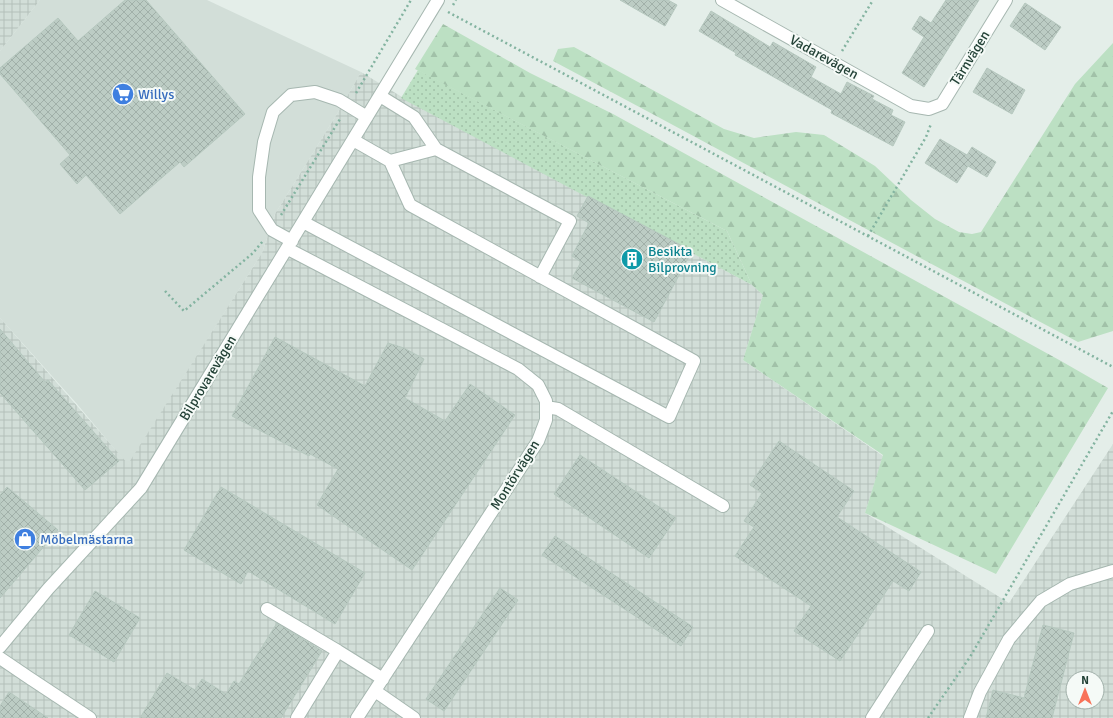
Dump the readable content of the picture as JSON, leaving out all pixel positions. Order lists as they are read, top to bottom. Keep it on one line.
{"streets":{"street":["Vadarevägen","Tärnvägen","Bilprovarevägen","Montörvägen"]},"crossings":[["Vadarevägen","Tärnvägen"],["Bilprovarevägen","Montörvägen"]],"places":{"supermarket":["Willys"],"building":["Besikta Bilprovning"],"shop":["Möbelmästarna"]},"north":"top"}
